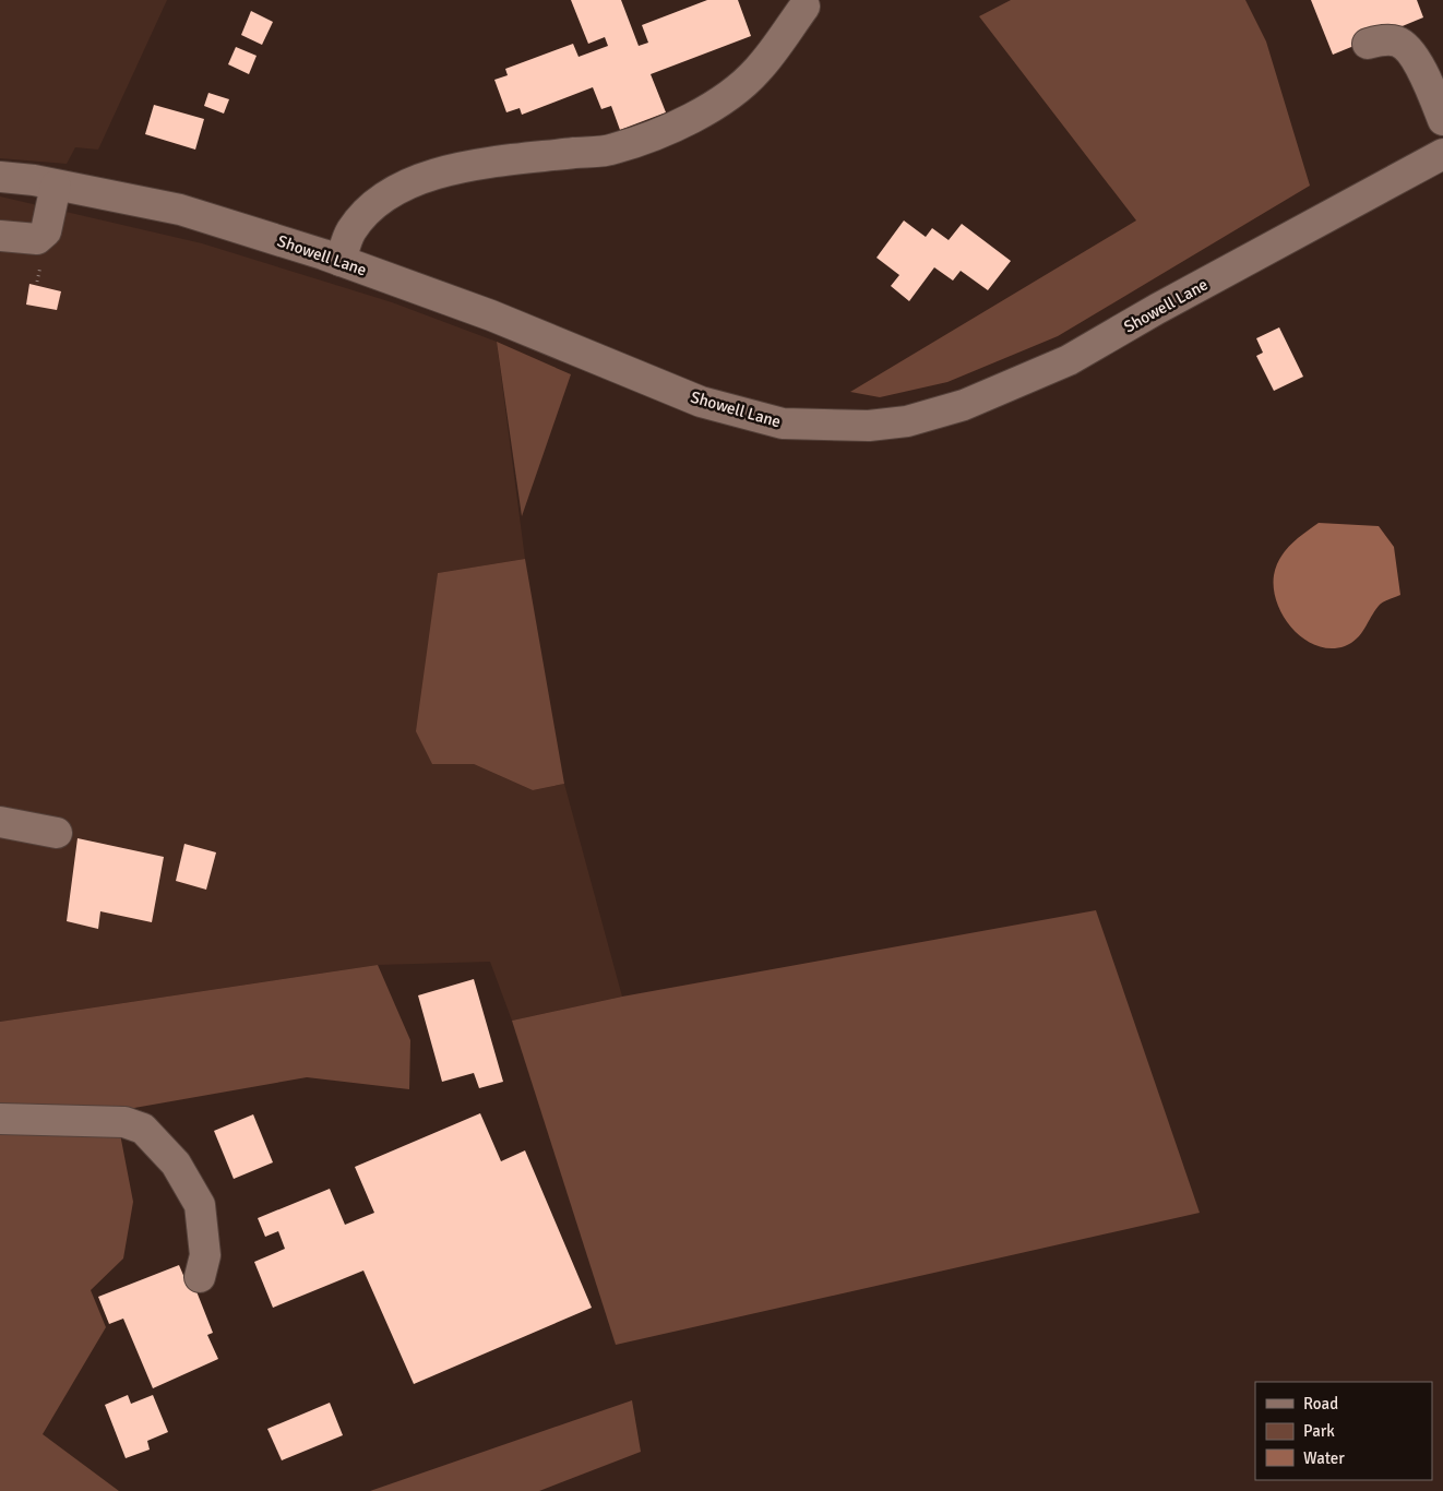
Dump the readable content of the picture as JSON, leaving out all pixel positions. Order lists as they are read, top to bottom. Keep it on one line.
{"streets":{"street":["Showell Lane"]},"legend":["Road","Park","Water"]}
